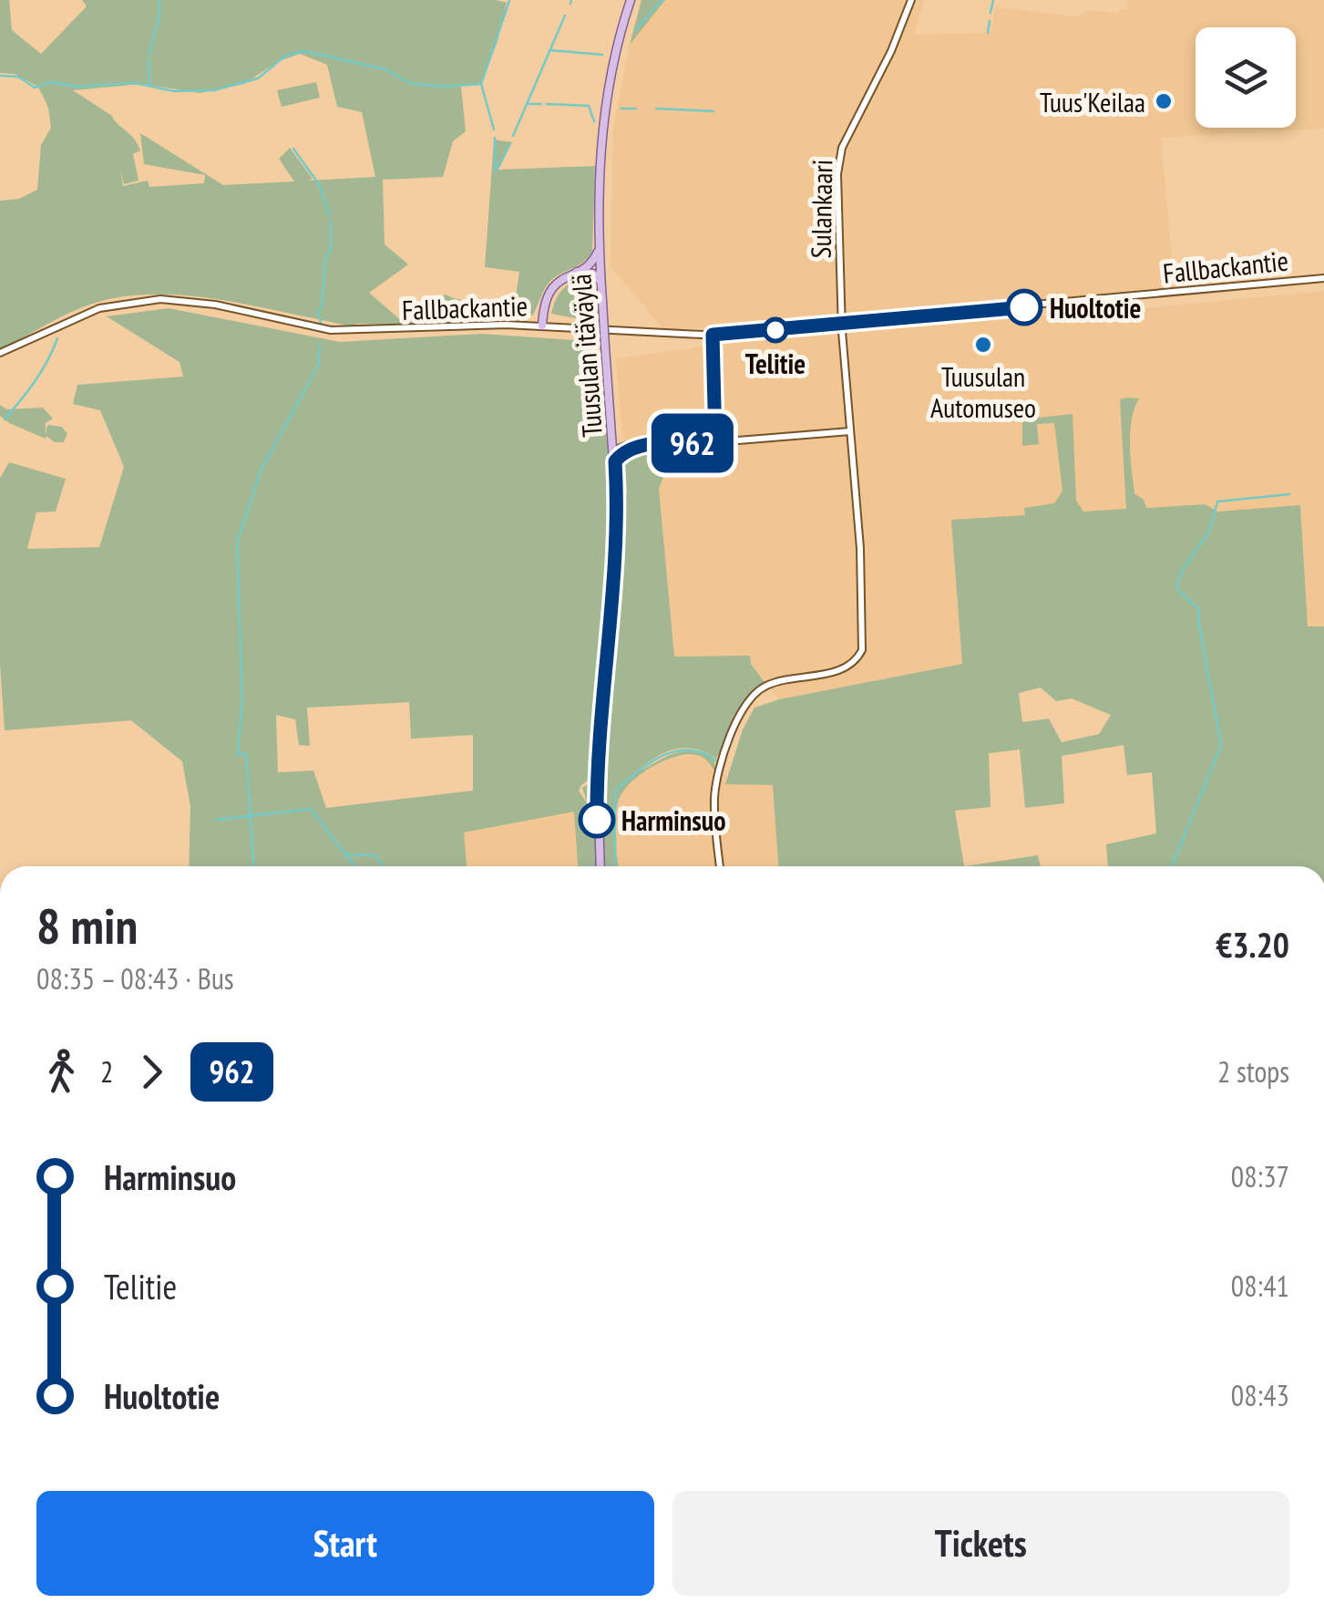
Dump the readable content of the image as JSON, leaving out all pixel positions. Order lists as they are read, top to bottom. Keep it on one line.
{"streets":{"main road":["Tuusulan itäväylä"],"street":["Sulankaari","Fallbackantie"]},"crossings":[["Sulankaari","Fallbackantie"]],"places":["Tuus'Keilaa","Huoltotie","Telitie","Tuusulan Automuseo","Harminsuo"],"lines":["bus line 962"],"page":{"on_map":"962","heading":["8 min","08:35 – 08:43 · Bus","€3.20"],"legs":["2","962","2 stops"],"list":[{"name":"Harminsuo","value":"08:37"},{"name":"Telitie","value":"08:41"},{"name":"Huoltotie","value":"08:43"}],"buttons":["Start","Tickets"]}}
